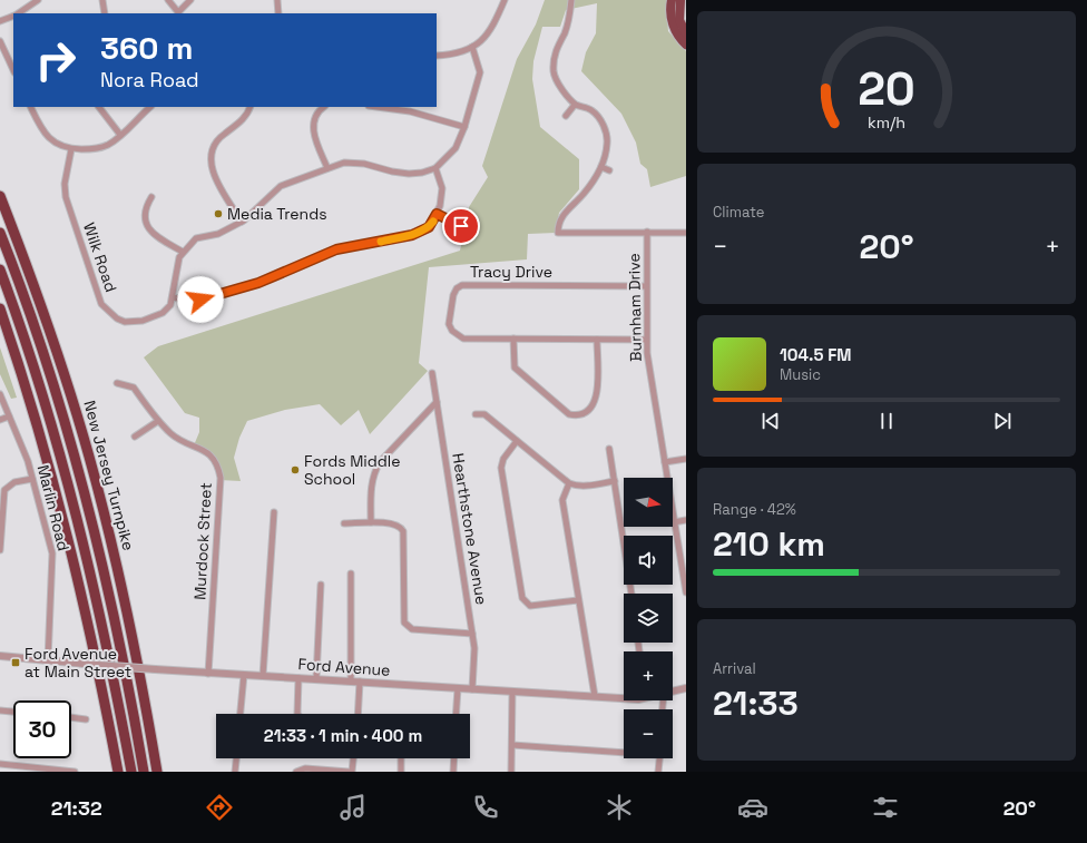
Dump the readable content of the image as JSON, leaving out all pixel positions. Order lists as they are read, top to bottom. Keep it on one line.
{"streets":{"highway":["New Jersey Turnpike"],"street":["Wilk Road","Tracy Drive","Burnham Drive","Marlin Road","Hearthstone Avenue","Murdock Street","Ford Avenue"]},"crossings":[["Tracy Drive","Burnham Drive"],["Marlin Road","Ford Avenue"],["Hearthstone Avenue","Ford Avenue"],["Murdock Street","Ford Avenue"]],"places":{"other":["Media Trends","Fords Middle School"],"transit":["Ford Avenue at Main Street"]},"north":"right","page":{"turn":["360 m","Nora Road"],"tile":["Climate",["Range · 42%","210 km"],["Arrival","21:33"]],"heat":["−","20°","+"],"song":["104.5 FM","Music"],"map_buttons":["+","−"],"limit":"30","trip":"21:33 · 1 min · 400 m","tabs":["21:32","20°"],"gauge":["20","km/h"]}}
